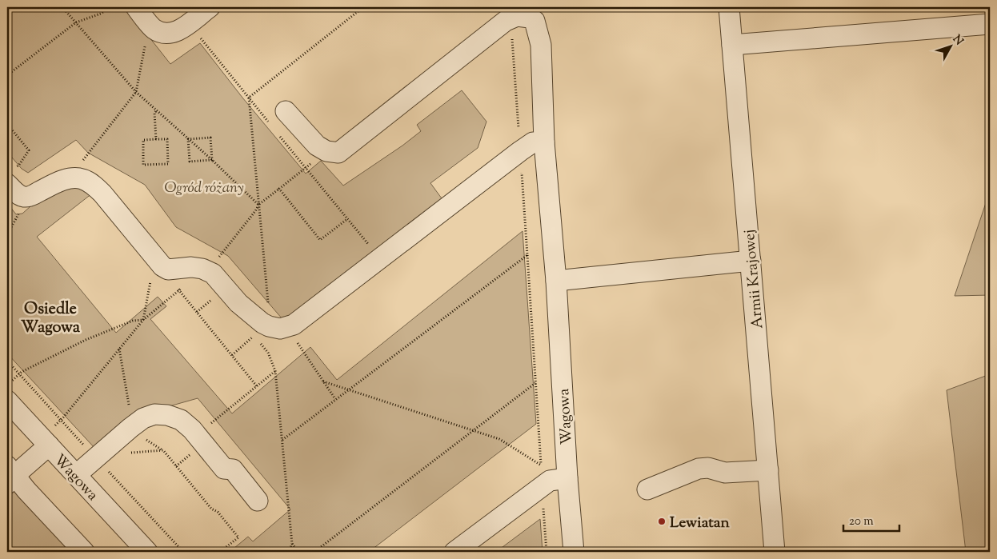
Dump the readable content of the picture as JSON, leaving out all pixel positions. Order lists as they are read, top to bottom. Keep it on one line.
{"streets":{"street":["Armii Krajowej","Wagowa"]},"districts":["Osiedle Wagowa"],"parks":["Ogród różany"],"places":["Lewiatan"],"scale_bar":"20 m","north":"top right"}
